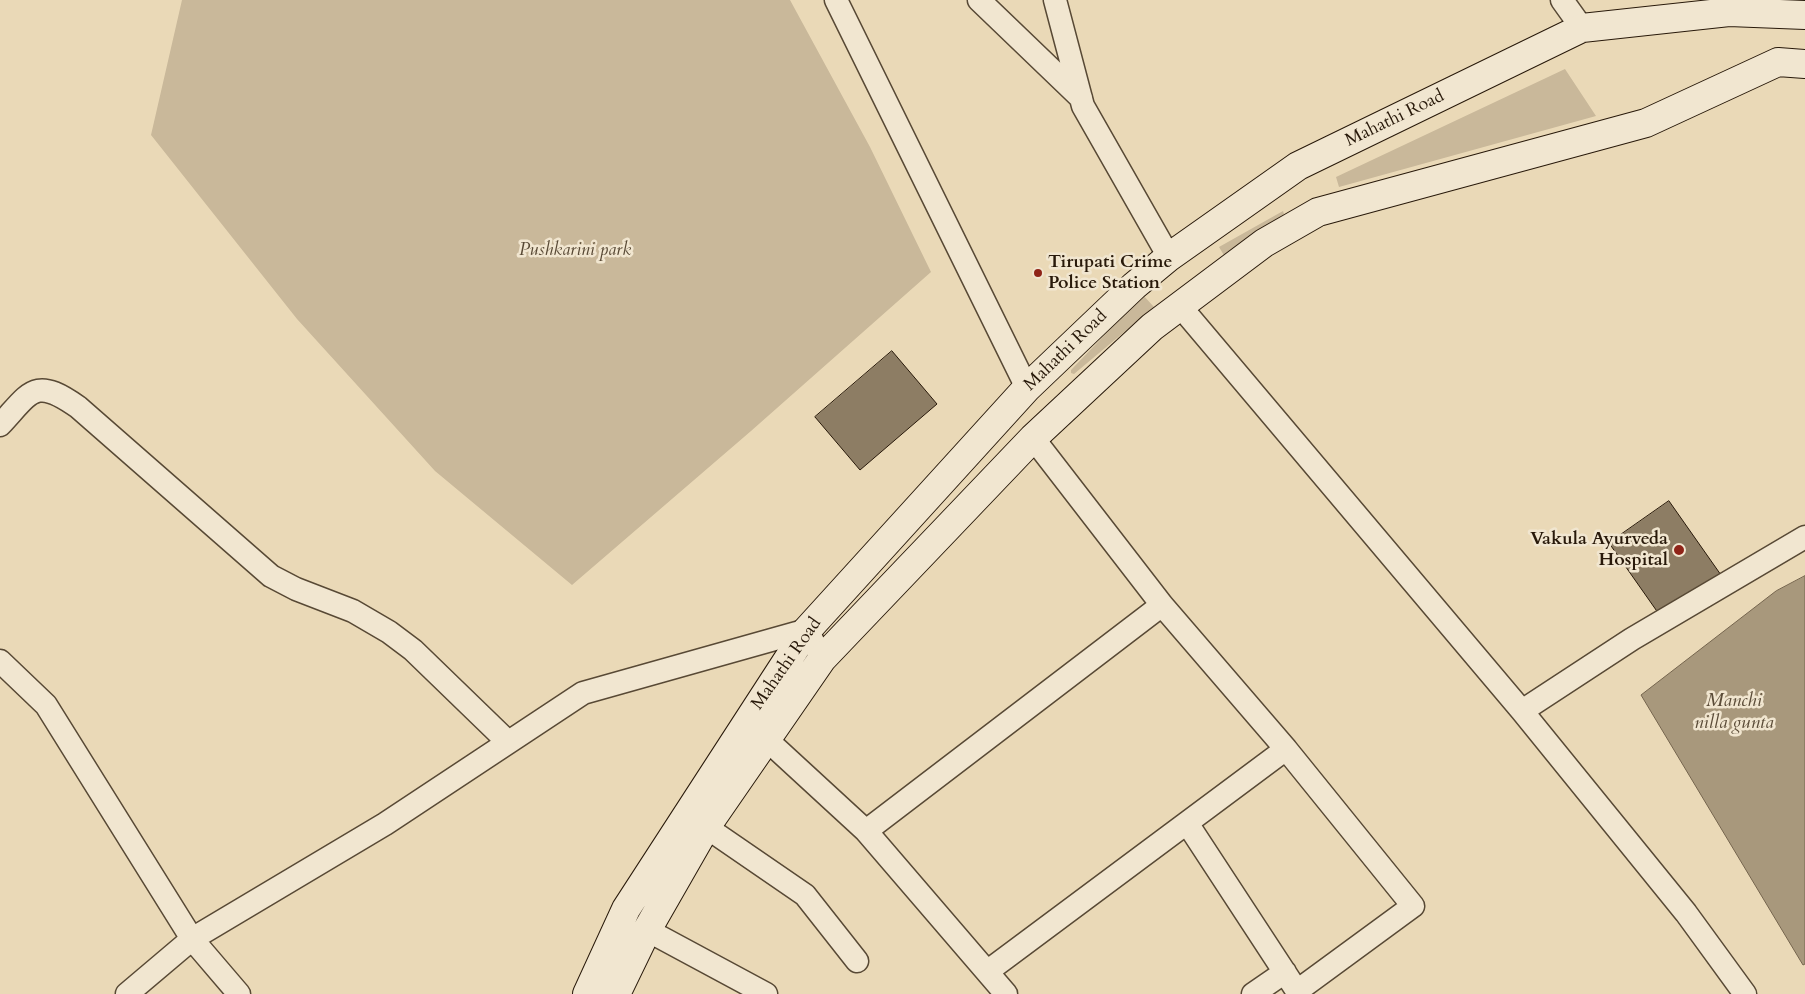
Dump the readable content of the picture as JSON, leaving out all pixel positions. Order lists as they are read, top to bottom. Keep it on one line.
{"streets":{"street":["Mahathi Road"]},"water":["Manchi nilla gunta"],"parks":["Pushkarini park"],"places":["Tirupati Crime Police Station","Vakula Ayurveda Hospital"]}
